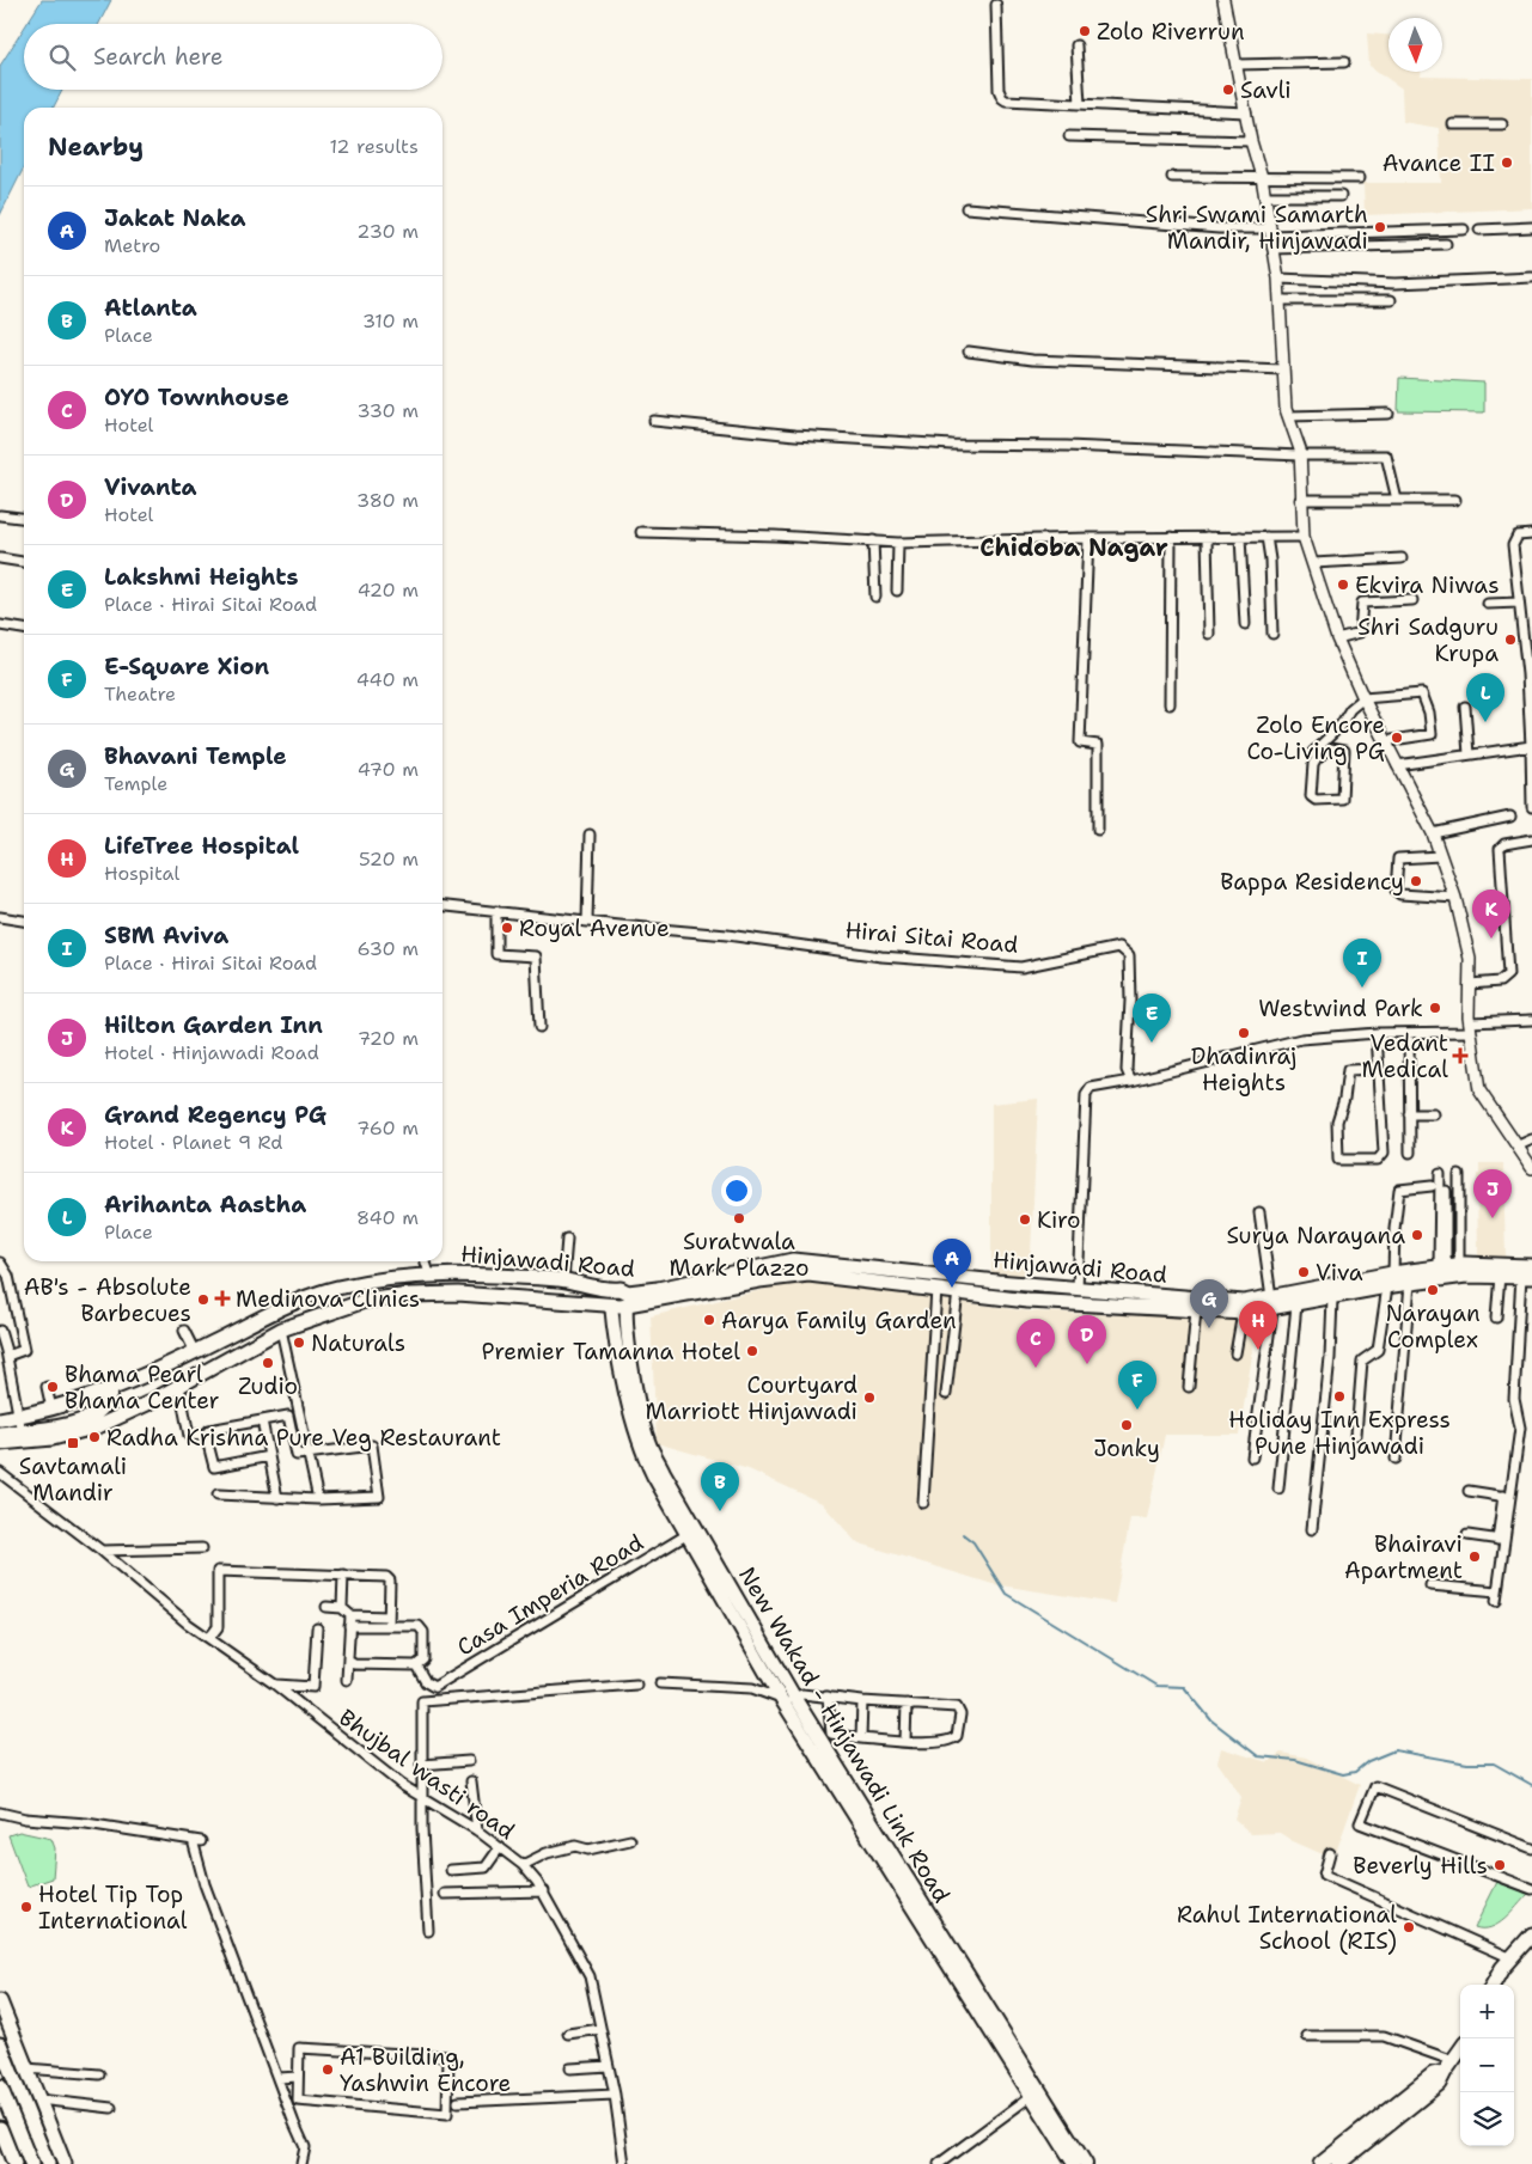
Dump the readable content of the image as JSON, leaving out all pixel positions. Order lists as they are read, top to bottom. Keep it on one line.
{"streets":{"main road":["Hinjawadi Road","New Wakad - Hinjawadi Link Road"],"street":["Hirai Sitai Road","Casa Imperia Road","Bhujbal wasti road"]},"crossings":[["Hinjawadi Road","New Wakad - Hinjawadi Link Road"],["Casa Imperia Road","New Wakad - Hinjawadi Link Road"]],"districts":["Chidoba Nagar"],"places":{"other":["Zolo Riverrun","Savli","Avance II","Shri Swami Samarth Mandir, Hinjawadi","Ekvira Niwas","Shri Sadguru Krupa","Zolo Encore Co-Living PG","Bappa Residency","Royal Avenue","Westwind Park","Dhadinraj Heights","Suratwala Mark Plazzo","Kiro","Surya Narayana","Viva","Narayan Complex","AB's - Absolute Barbecues","Aarya Family Garden","Naturals","Premier Tamanna Hotel","Zudio","Bhama Pearl Bhama Center","Holiday Inn Express Pune Hinjawadi","Courtyard Marriott Hinjawadi","Jonky","Radha Krishna Pure Veg Restaurant","Bhairavi Apartment","Beverly Hills","Hotel Tip Top International","Rahul International School (RIS)","A1 Building, Yashwin Encore"],"health":["Vedant Medical","Medinova Clinics"],"transit":["Savtamali Mandir"]},"north":"bottom","page":{"search":"Search here","heading":["Nearby","12 results"],"list":[{"mark":"A","name":"Jakat Naka","note":"Metro","value":"230 m"},{"mark":"B","name":"Atlanta","note":"Place","value":"310 m"},{"mark":"C","name":"OYO Townhouse","note":"Hotel","value":"330 m"},{"mark":"D","name":"Vivanta","note":"Hotel","value":"380 m"},{"mark":"E","name":"Lakshmi Heights","note":"Place · Hirai Sitai Road","value":"420 m"},{"mark":"F","name":"E-Square Xion","note":"Theatre","value":"440 m"},{"mark":"G","name":"Bhavani Temple","note":"Temple","value":"470 m"},{"mark":"H","name":"LifeTree Hospital","note":"Hospital","value":"520 m"},{"mark":"I","name":"SBM Aviva","note":"Place · Hirai Sitai Road","value":"630 m"},{"mark":"J","name":"Hilton Garden Inn","note":"Hotel · Hinjawadi Road","value":"720 m"},{"mark":"K","name":"Grand Regency PG","note":"Hotel · Planet 9 Rd","value":"760 m"},{"mark":"L","name":"Arihanta Aastha","note":"Place","value":"840 m"}],"pins":["L","K","I","E","J","A","G","H","D","C","F","B"],"map_buttons":["+","−"]}}
